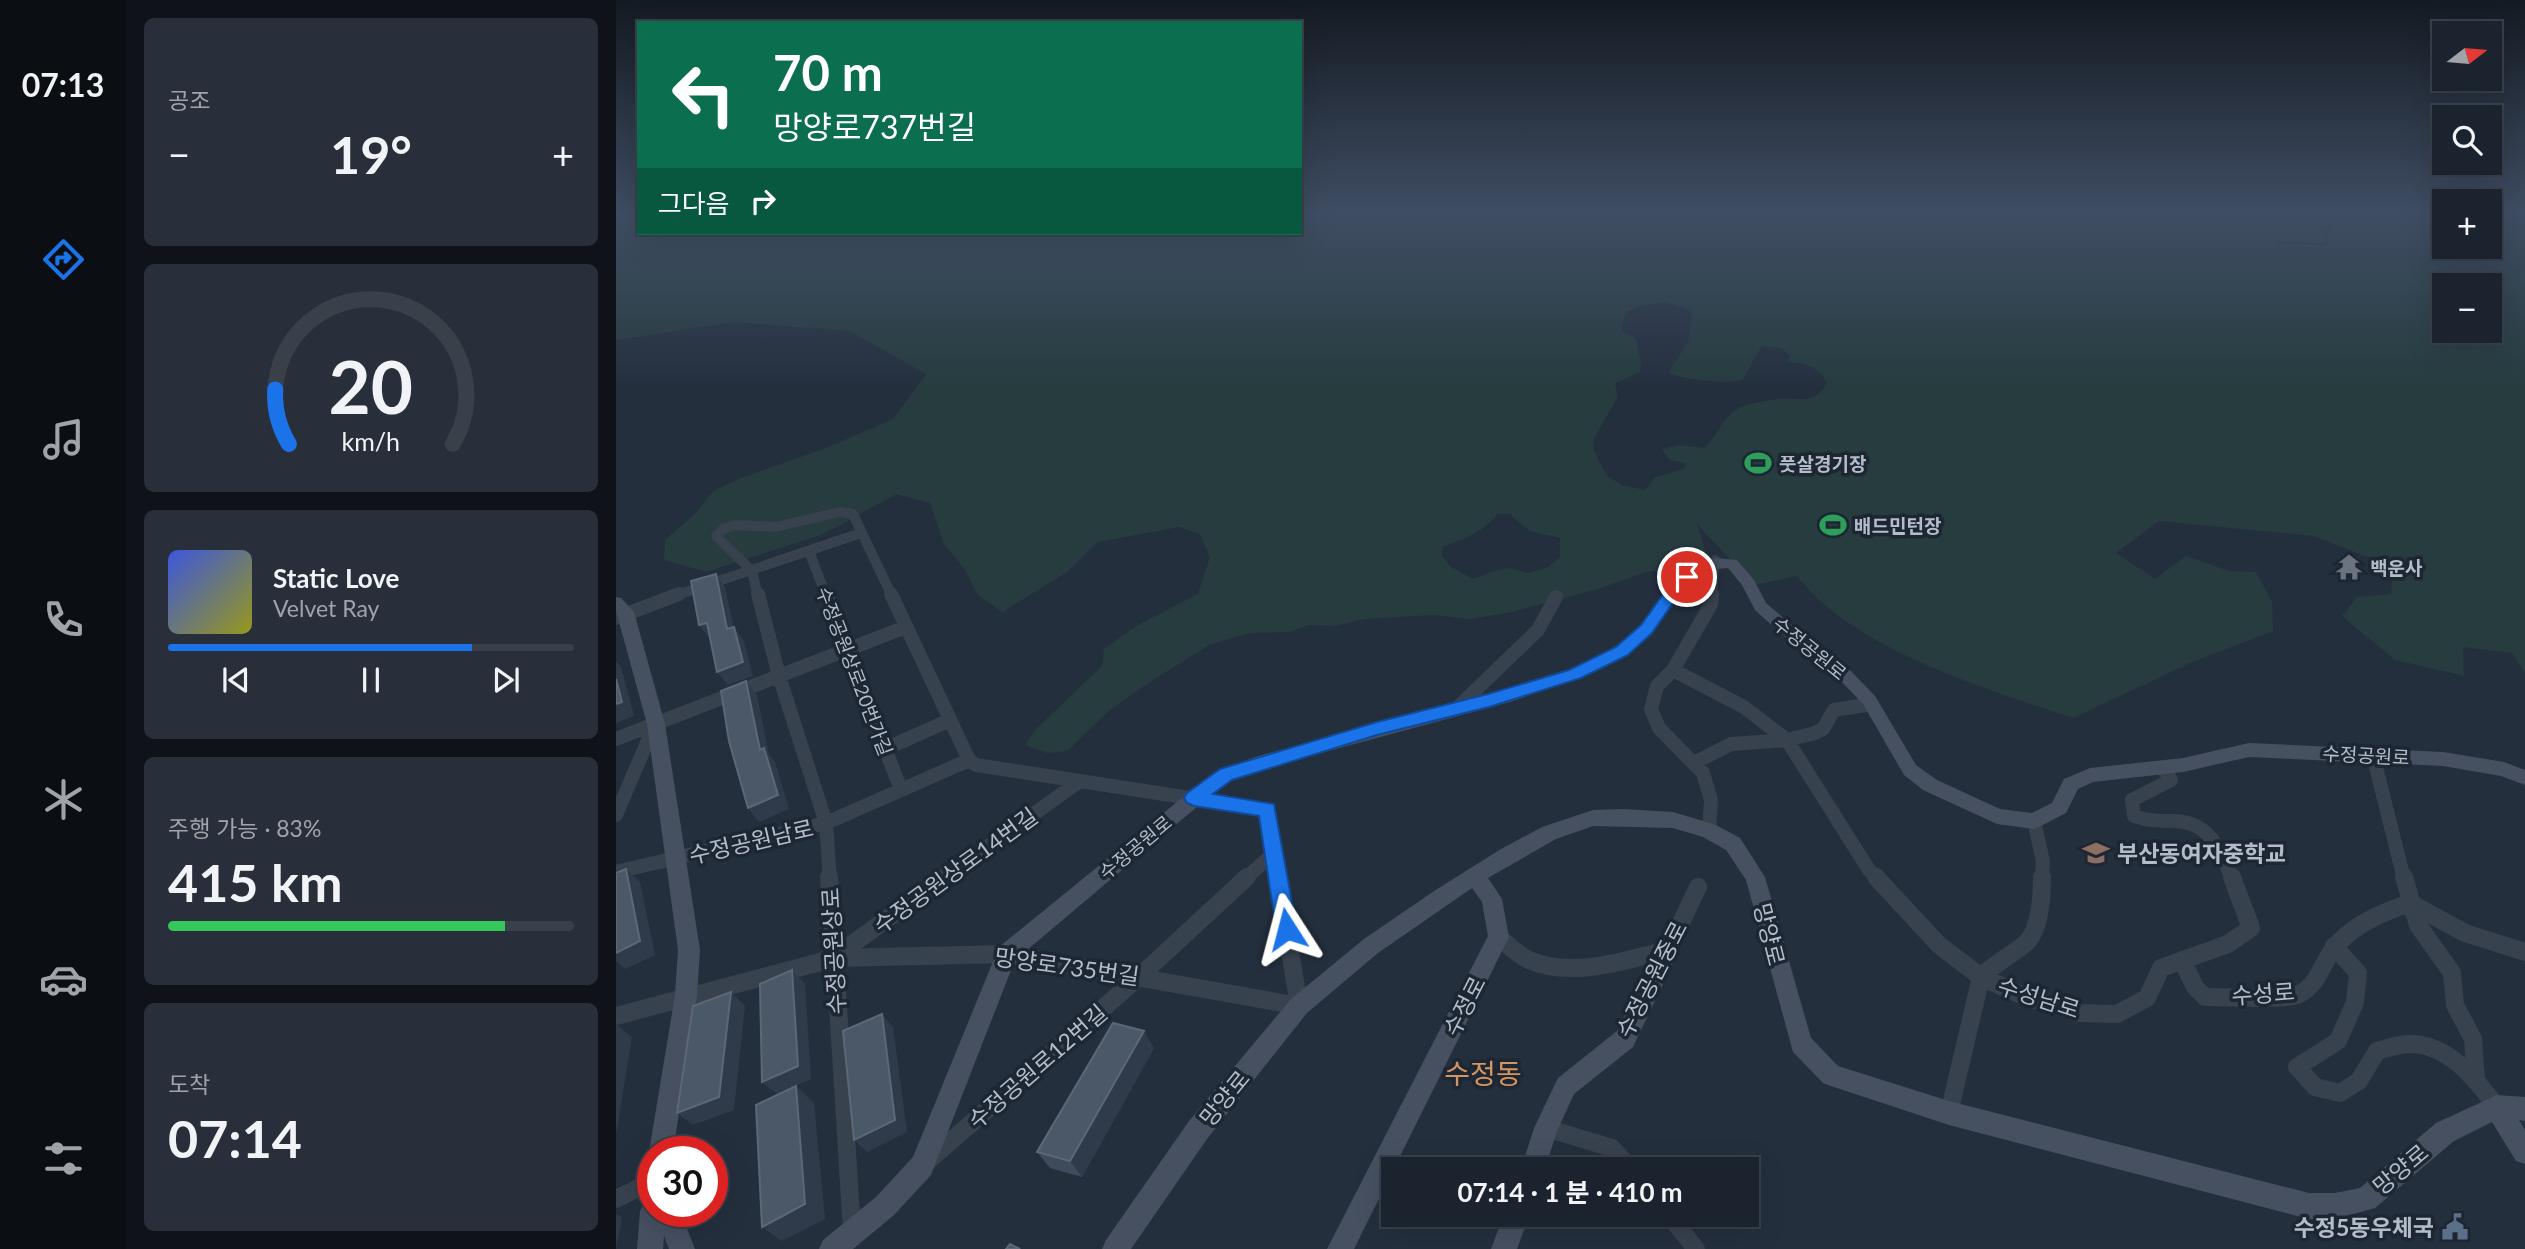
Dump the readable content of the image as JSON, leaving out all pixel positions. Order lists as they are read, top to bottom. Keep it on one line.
{"streets":{"street":["수정공원로","수정공원상로20번가길","수정공원남로","수정공원상로14번길","망양로","수정공원상로","망양로735번길","수정공원중로","수성로","수성남로","수정로","수정공원로12번길"]},"crossings":[["수정공원로","수정공원상로"],["수정공원로","망양로735번길"],["수정공원로","수성남로"],["수정공원로","수정공원로12번길"],["수정공원상로20번가길","수정공원남로"],["수정공원남로","수정공원상로"],["수정공원상로14번길","수정공원상로"],["수정공원상로14번길","망양로735번길"],["망양로","망양로735번길"],["수정공원상로","망양로735번길"],["망양로735번길","수정공원로12번길"],["수성로","수성남로"]],"districts":["수정동"],"places":{"sports":["풋살경기장","배드민턴장"],"temple":["백운사"],"school or university":["부산동여자중학교"],"public building":["수정5동우체국"]},"north":"right","page":{"tabs":"07:13","tile":["공조",["주행 가능 · 83%","415 km"],["도착","07:14"]],"map_buttons":["+","−"],"turn":["70 m","망양로737번길"],"heat":["−","19°","+"],"then":"그다음","song":["Static Love","Velvet Ray"],"limit":"30","trip":"07:14 · 1 분 · 410 m","gauge":["20","km/h"]}}
